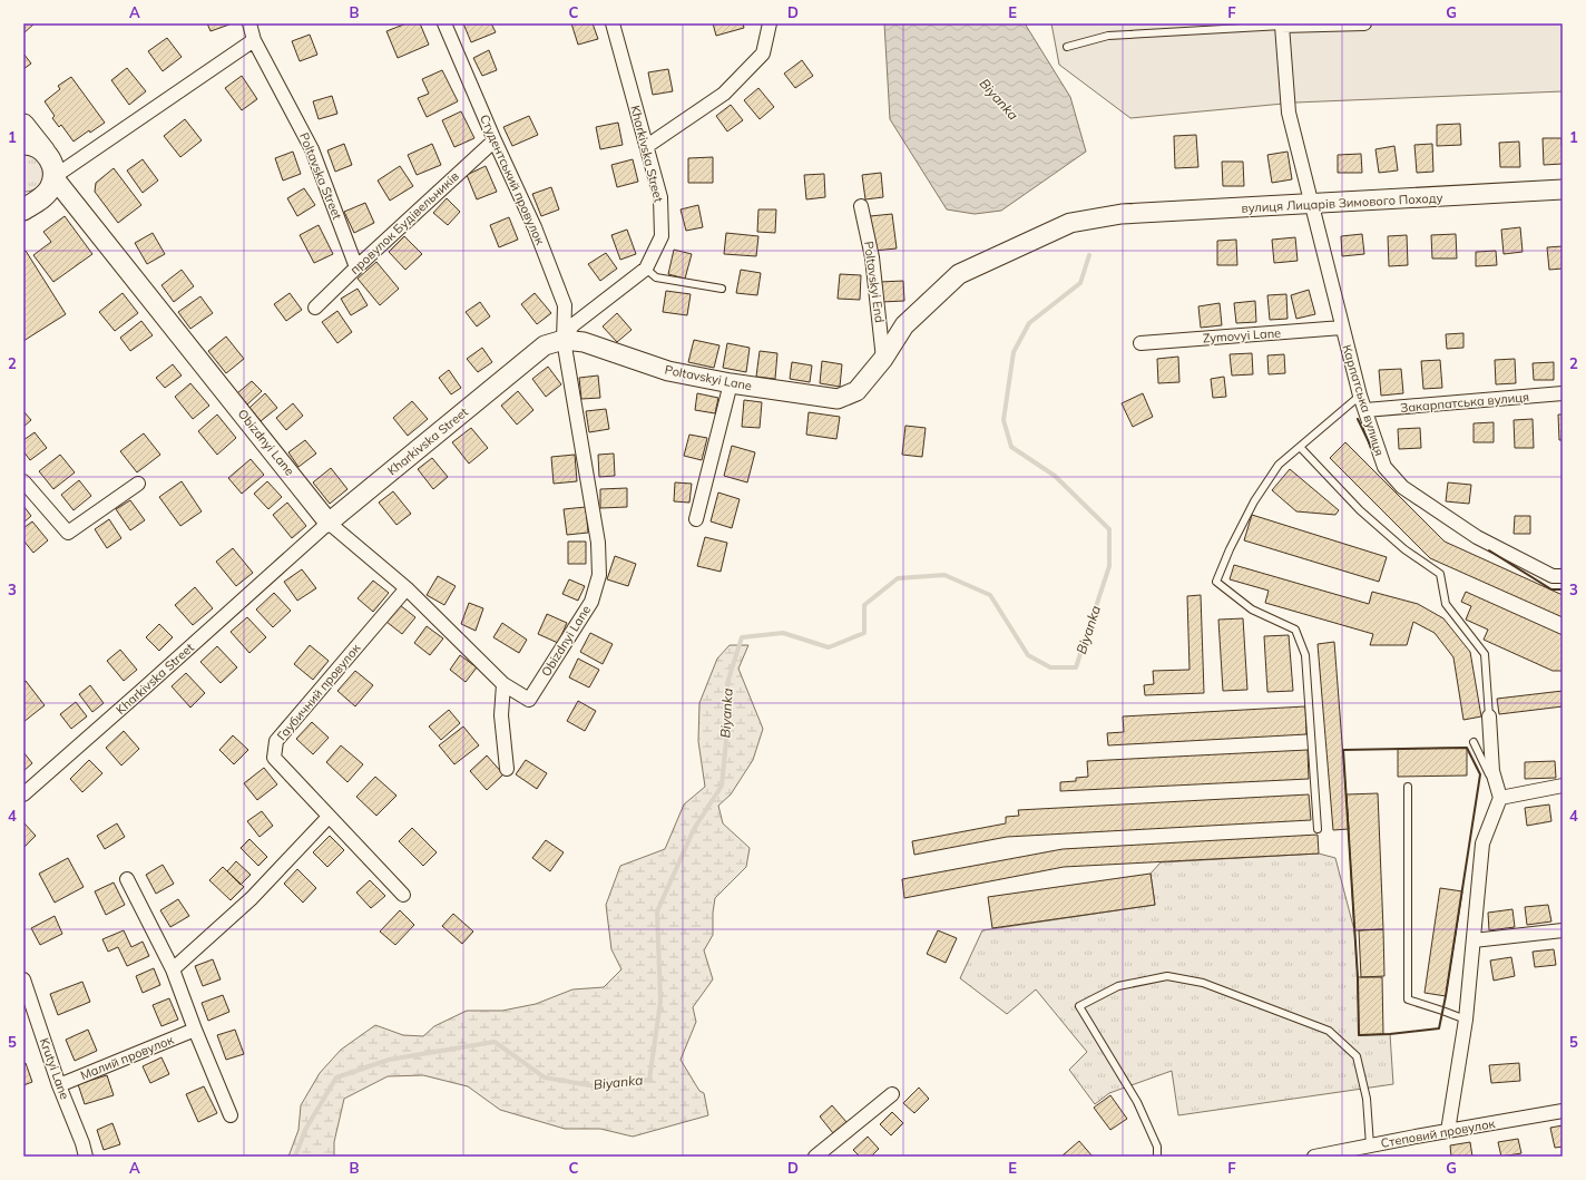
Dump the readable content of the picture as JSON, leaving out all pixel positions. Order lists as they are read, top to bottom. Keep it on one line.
{"streets":{"street":["Kharkivska Street","Poltavska Street","Студентський провулок","вулиця Лицарів Зимового Походу","провулок Будівельників","Poltavskyi End","Zymovyi Lane","Poltavskyi Lane","Карпатська вулиця","Закарпатська вулиця","Obizdnyi Lane","Гаубичний провулок","Малий провулок","Krutyi Lane","Степовий провулок"]},"crossings":[["Kharkivska Street","Студентський провулок"],["Kharkivska Street","Poltavskyi Lane"],["Kharkivska Street","Obizdnyi Lane"],["Poltavska Street","провулок Будівельників"],["Студентський провулок","провулок Будівельників"],["Студентський провулок","Poltavskyi Lane"],["Студентський провулок","Obizdnyi Lane"],["вулиця Лицарів Зимового Походу","Poltavskyi End"],["вулиця Лицарів Зимового Походу","Poltavskyi Lane"],["вулиця Лицарів Зимового Походу","Карпатська вулиця"],["Zymovyi Lane","Карпатська вулиця"],["Poltavskyi Lane","Obizdnyi Lane"],["Карпатська вулиця","Закарпатська вулиця"],["Obizdnyi Lane","Гаубичний провулок"],["Малий провулок","Krutyi Lane"]],"water":["Biyanka"],"grid":{"columns":["A","B","C","D","E","F","G"],"rows":["1","2","3","4","5"]}}
